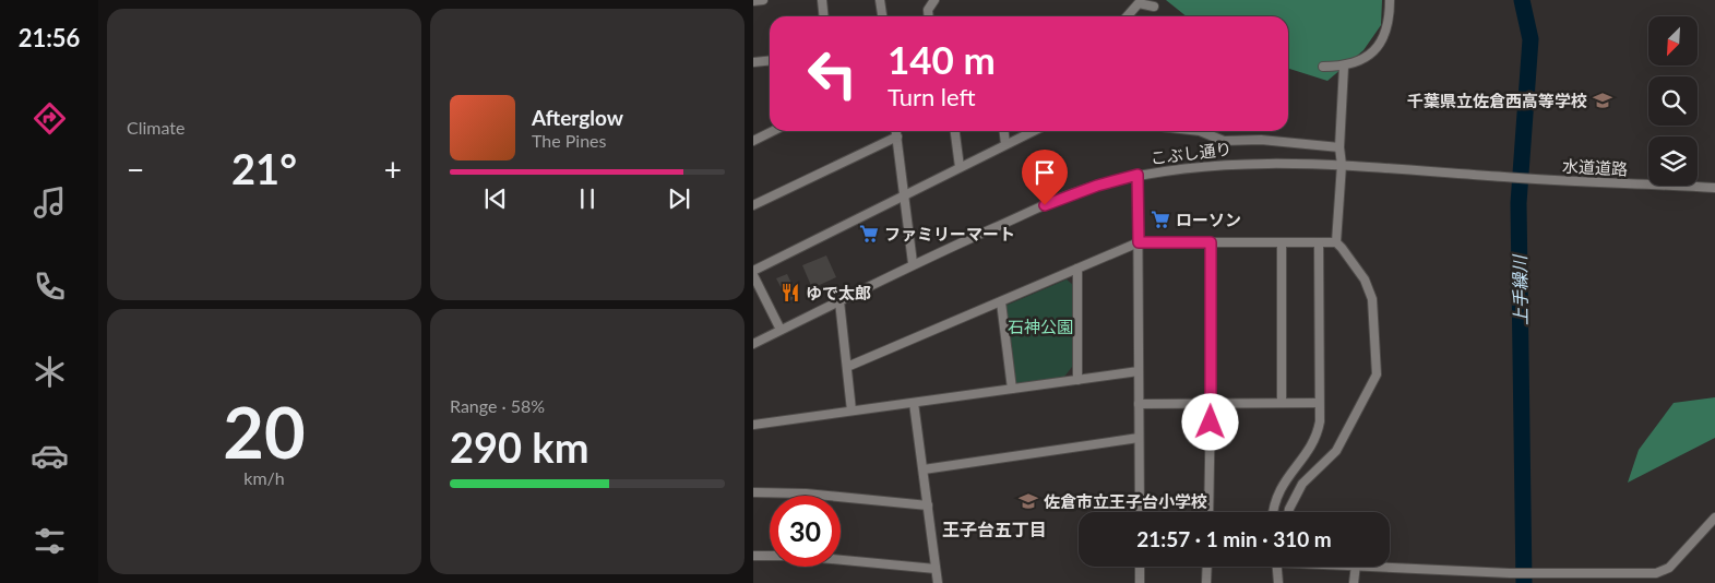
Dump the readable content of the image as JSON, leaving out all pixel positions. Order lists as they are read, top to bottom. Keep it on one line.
{"streets":{"street":["こぶし通り","水道道路"]},"crossings":[["こぶし通り","水道道路"]],"districts":["王子台五丁目"],"water":["上手繰川"],"parks":["石神公園"],"places":{"school or university":["千葉県立佐倉西高等学校","佐倉市立王子台小学校"],"supermarket":["ローソン","ファミリーマート"],"restaurant":["ゆで太郎"]},"north":"bottom left","page":{"tabs":"21:56","tile":["Climate",["20","km/h"],["Range · 58%","290 km"]],"turn":["140 m","Turn left"],"song":["Afterglow","The Pines"],"heat":["−","21°","+"],"limit":"30","trip":"21:57 · 1 min · 310 m"}}
